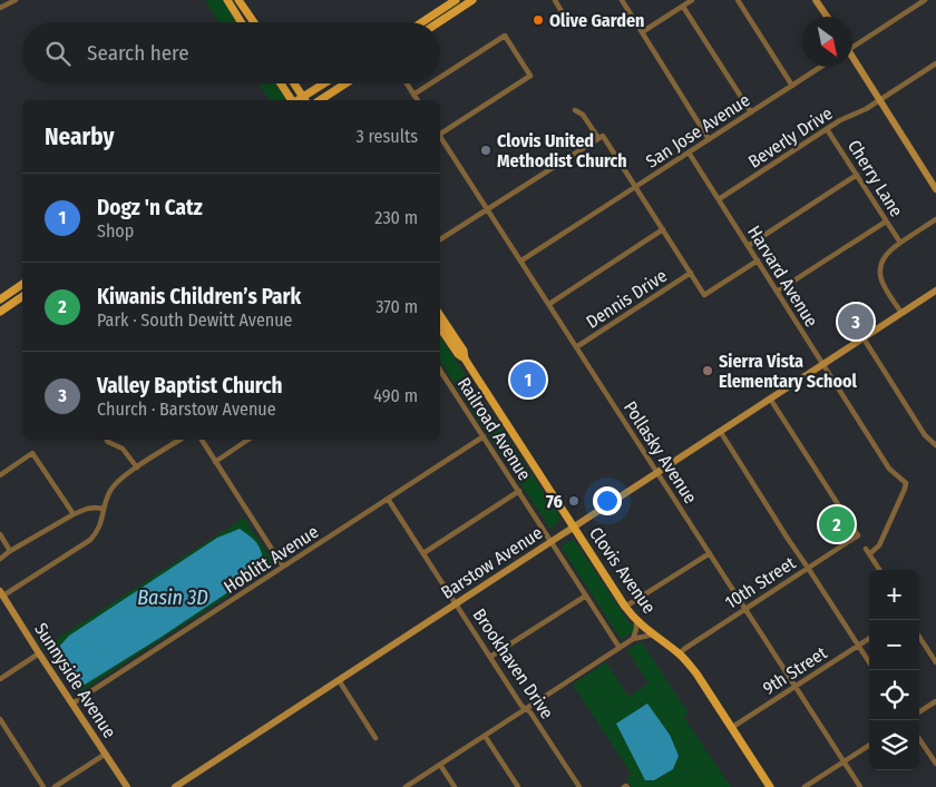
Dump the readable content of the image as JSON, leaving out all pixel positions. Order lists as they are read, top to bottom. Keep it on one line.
{"streets":{"main road":["Barstow Avenue","Clovis Avenue","Sunnyside Avenue"],"street":["San Jose Avenue","Beverly Drive","Cherry Lane","Harvard Avenue","Dennis Drive","Railroad Avenue","Pollasky Avenue","Hoblitt Avenue","10th Street","Brookhaven Drive","9th Street"]},"crossings":[["San Jose Avenue","Harvard Avenue"],["San Jose Avenue","Pollasky Avenue"],["Beverly Drive","Cherry Lane"],["Beverly Drive","Harvard Avenue"],["Harvard Avenue","Barstow Avenue"],["Dennis Drive","Pollasky Avenue"],["Railroad Avenue","Hoblitt Avenue"],["Railroad Avenue","Barstow Avenue"],["Pollasky Avenue","Barstow Avenue"],["Pollasky Avenue","10th Street"],["Pollasky Avenue","9th Street"],["Hoblitt Avenue","Brookhaven Drive"],["Hoblitt Avenue","Sunnyside Avenue"],["Barstow Avenue","Clovis Avenue"],["Barstow Avenue","10th Street"],["Barstow Avenue","Brookhaven Drive"],["Clovis Avenue","10th Street"],["Clovis Avenue","9th Street"]],"water":["Basin 3D"],"places":["Olive Garden","Clovis United Methodist Church","Sierra Vista Elementary School","76"],"north":"bottom right","page":{"search":"Search here","heading":["Nearby","3 results"],"list":[{"mark":"1","name":"Dogz 'n Catz","note":"Shop","value":"230 m"},{"mark":"2","name":"Kiwanis Children’s Park","note":"Park · South Dewitt Avenue","value":"370 m"},{"mark":"3","name":"Valley Baptist Church","note":"Church · Barstow Avenue","value":"490 m"}],"pins":["3","1","2"],"map_buttons":["+","−"]}}
